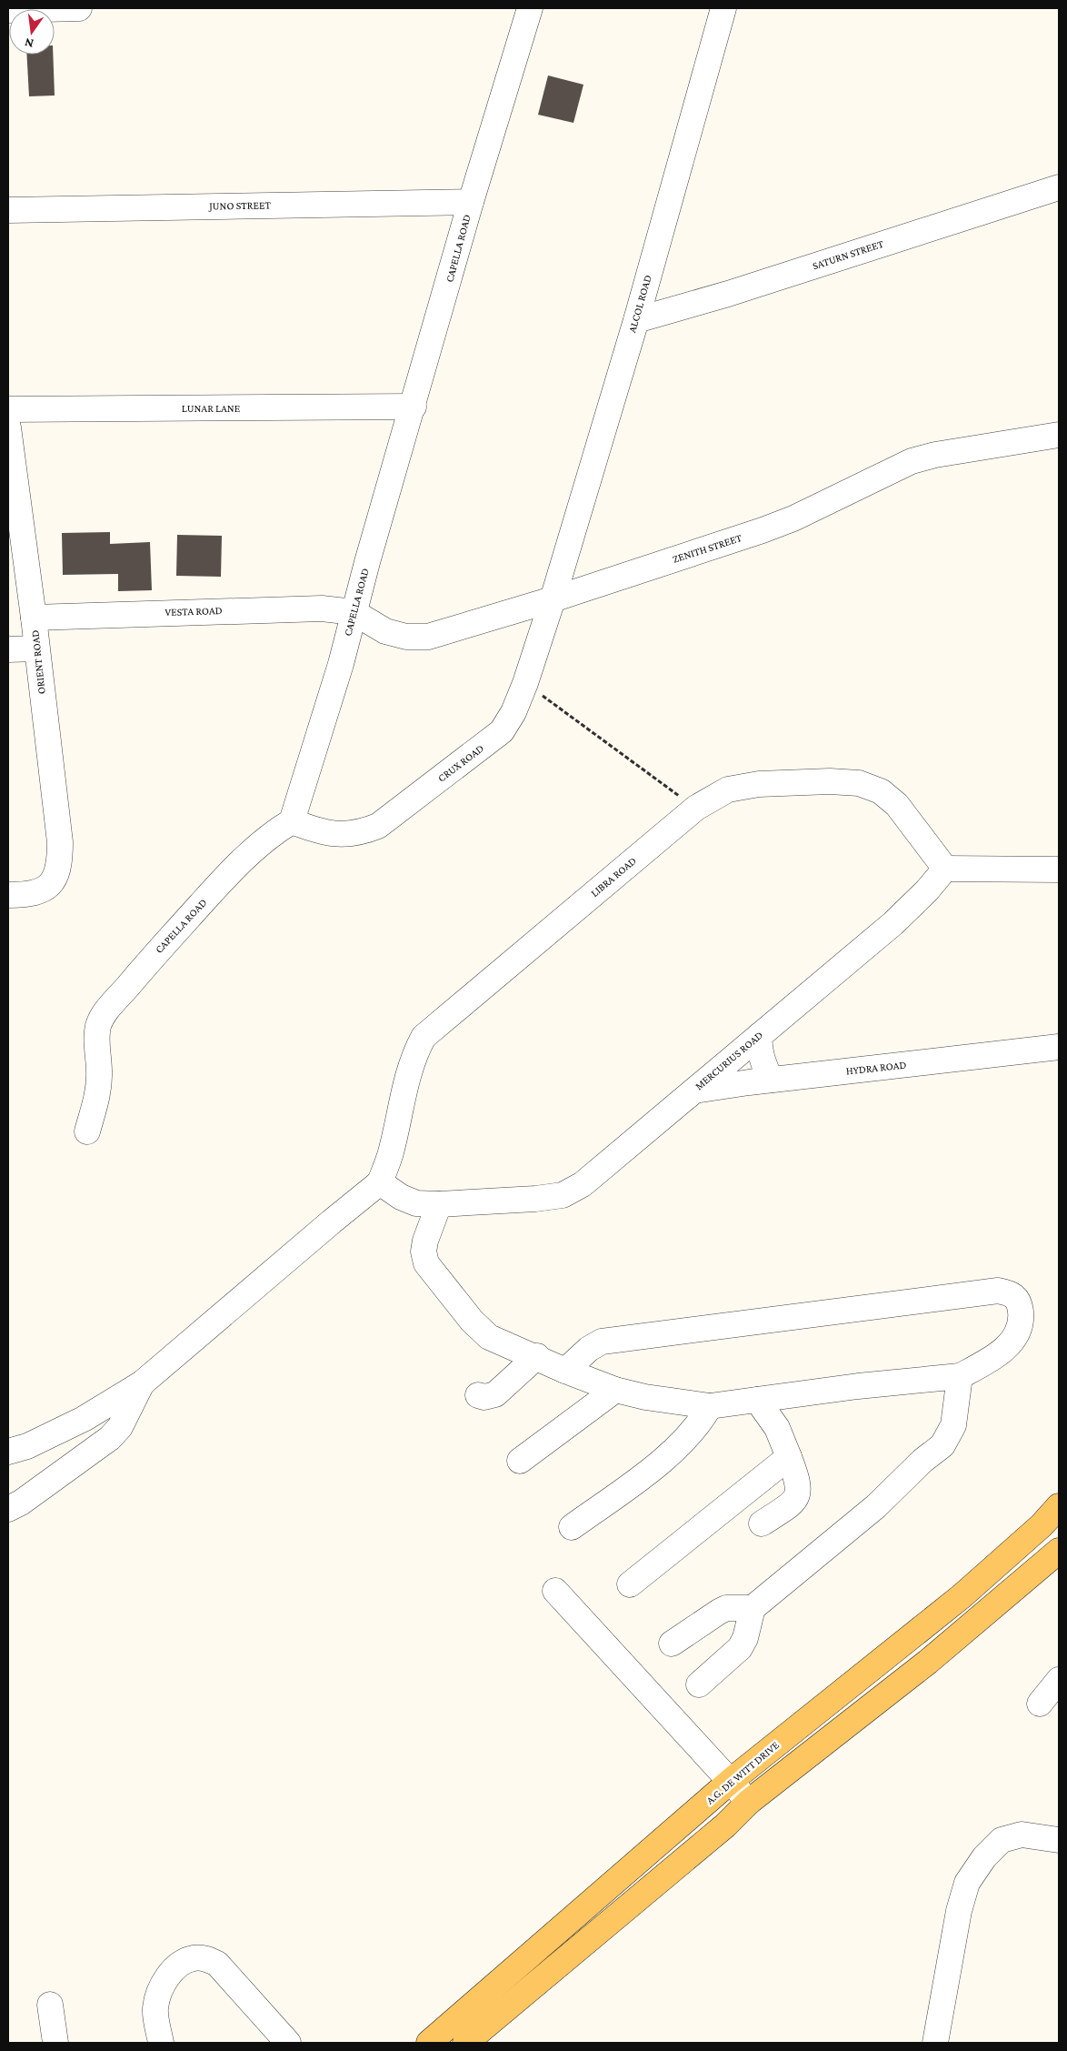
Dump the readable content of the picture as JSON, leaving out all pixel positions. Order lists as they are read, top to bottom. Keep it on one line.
{"streets":{"main road":["A.G. DE WITT DRIVE"],"street":["JUNO STREET","CAPELLA ROAD","SATURN STREET","ALCOL ROAD","LUNAR LANE","ZENITH STREET","VESTA ROAD","ORIENT ROAD","CRUX ROAD","LIBRA ROAD","MERCURIUS ROAD","HYDRA ROAD"]},"crossings":[["JUNO STREET","CAPELLA ROAD"],["CAPELLA ROAD","LUNAR LANE"],["CAPELLA ROAD","ZENITH STREET"],["CAPELLA ROAD","VESTA ROAD"],["CAPELLA ROAD","CRUX ROAD"],["SATURN STREET","ALCOL ROAD"],["ALCOL ROAD","ZENITH STREET"],["ALCOL ROAD","CRUX ROAD"],["ZENITH STREET","VESTA ROAD"],["ZENITH STREET","CRUX ROAD"],["VESTA ROAD","ORIENT ROAD"],["LIBRA ROAD","MERCURIUS ROAD"],["MERCURIUS ROAD","HYDRA ROAD"]],"north":"bottom"}
